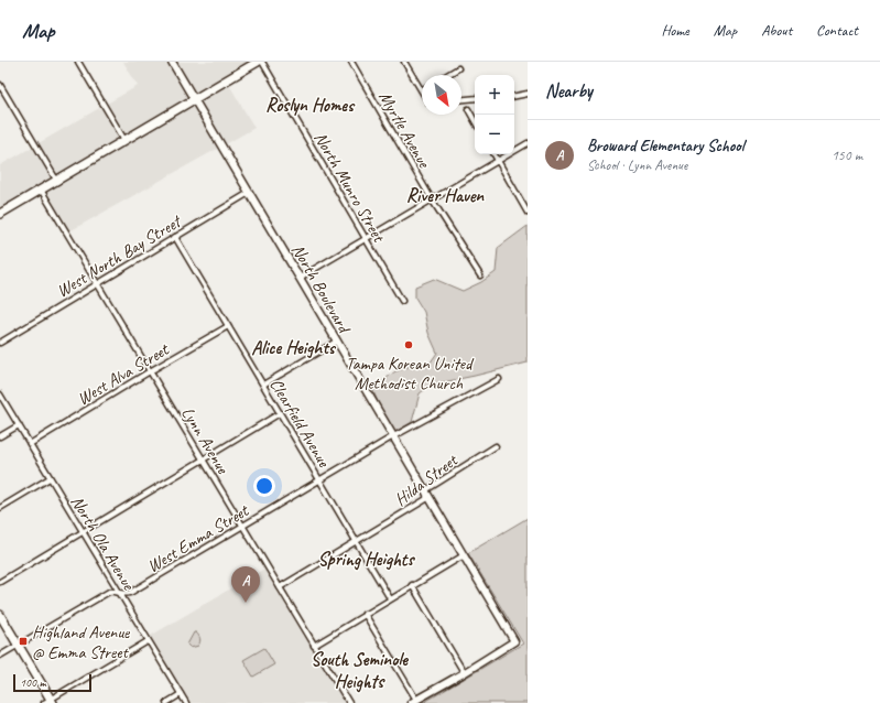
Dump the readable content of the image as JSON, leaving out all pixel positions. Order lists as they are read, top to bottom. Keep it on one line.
{"streets":{"street":["Myrtle Avenue","North Munro Street","West North Bay Street","North Boulevard","West Alva Street","Clearfield Avenue","Lynn Avenue","Hilda Street","West Emma Street","North Ola Avenue"]},"crossings":[["West North Bay Street","North Boulevard"],["West North Bay Street","Clearfield Avenue"],["West North Bay Street","Lynn Avenue"],["North Boulevard","Hilda Street"],["North Boulevard","West Emma Street"],["West Alva Street","Clearfield Avenue"],["West Alva Street","Lynn Avenue"],["West Alva Street","North Ola Avenue"],["Clearfield Avenue","Hilda Street"],["Clearfield Avenue","West Emma Street"],["Lynn Avenue","Hilda Street"],["Lynn Avenue","West Emma Street"],["West Emma Street","North Ola Avenue"]],"districts":["Roslyn Homes","River Haven","Alice Heights","Spring Heights","South Seminole Heights"],"places":{"other":["Tampa Korean United Methodist Church"],"transit":["Highland Avenue @ Emma Street"]},"scale_bar":"100 m","north":"bottom right","page":{"header":"Map","nav":["Home","Map","About","Contact"],"heading":"Nearby","map_buttons":["+","−"],"list":[{"mark":"A","name":"Broward Elementary School","note":"School · Lynn Avenue","value":"150 m"}],"pins":"A","scale":"100 m"}}
